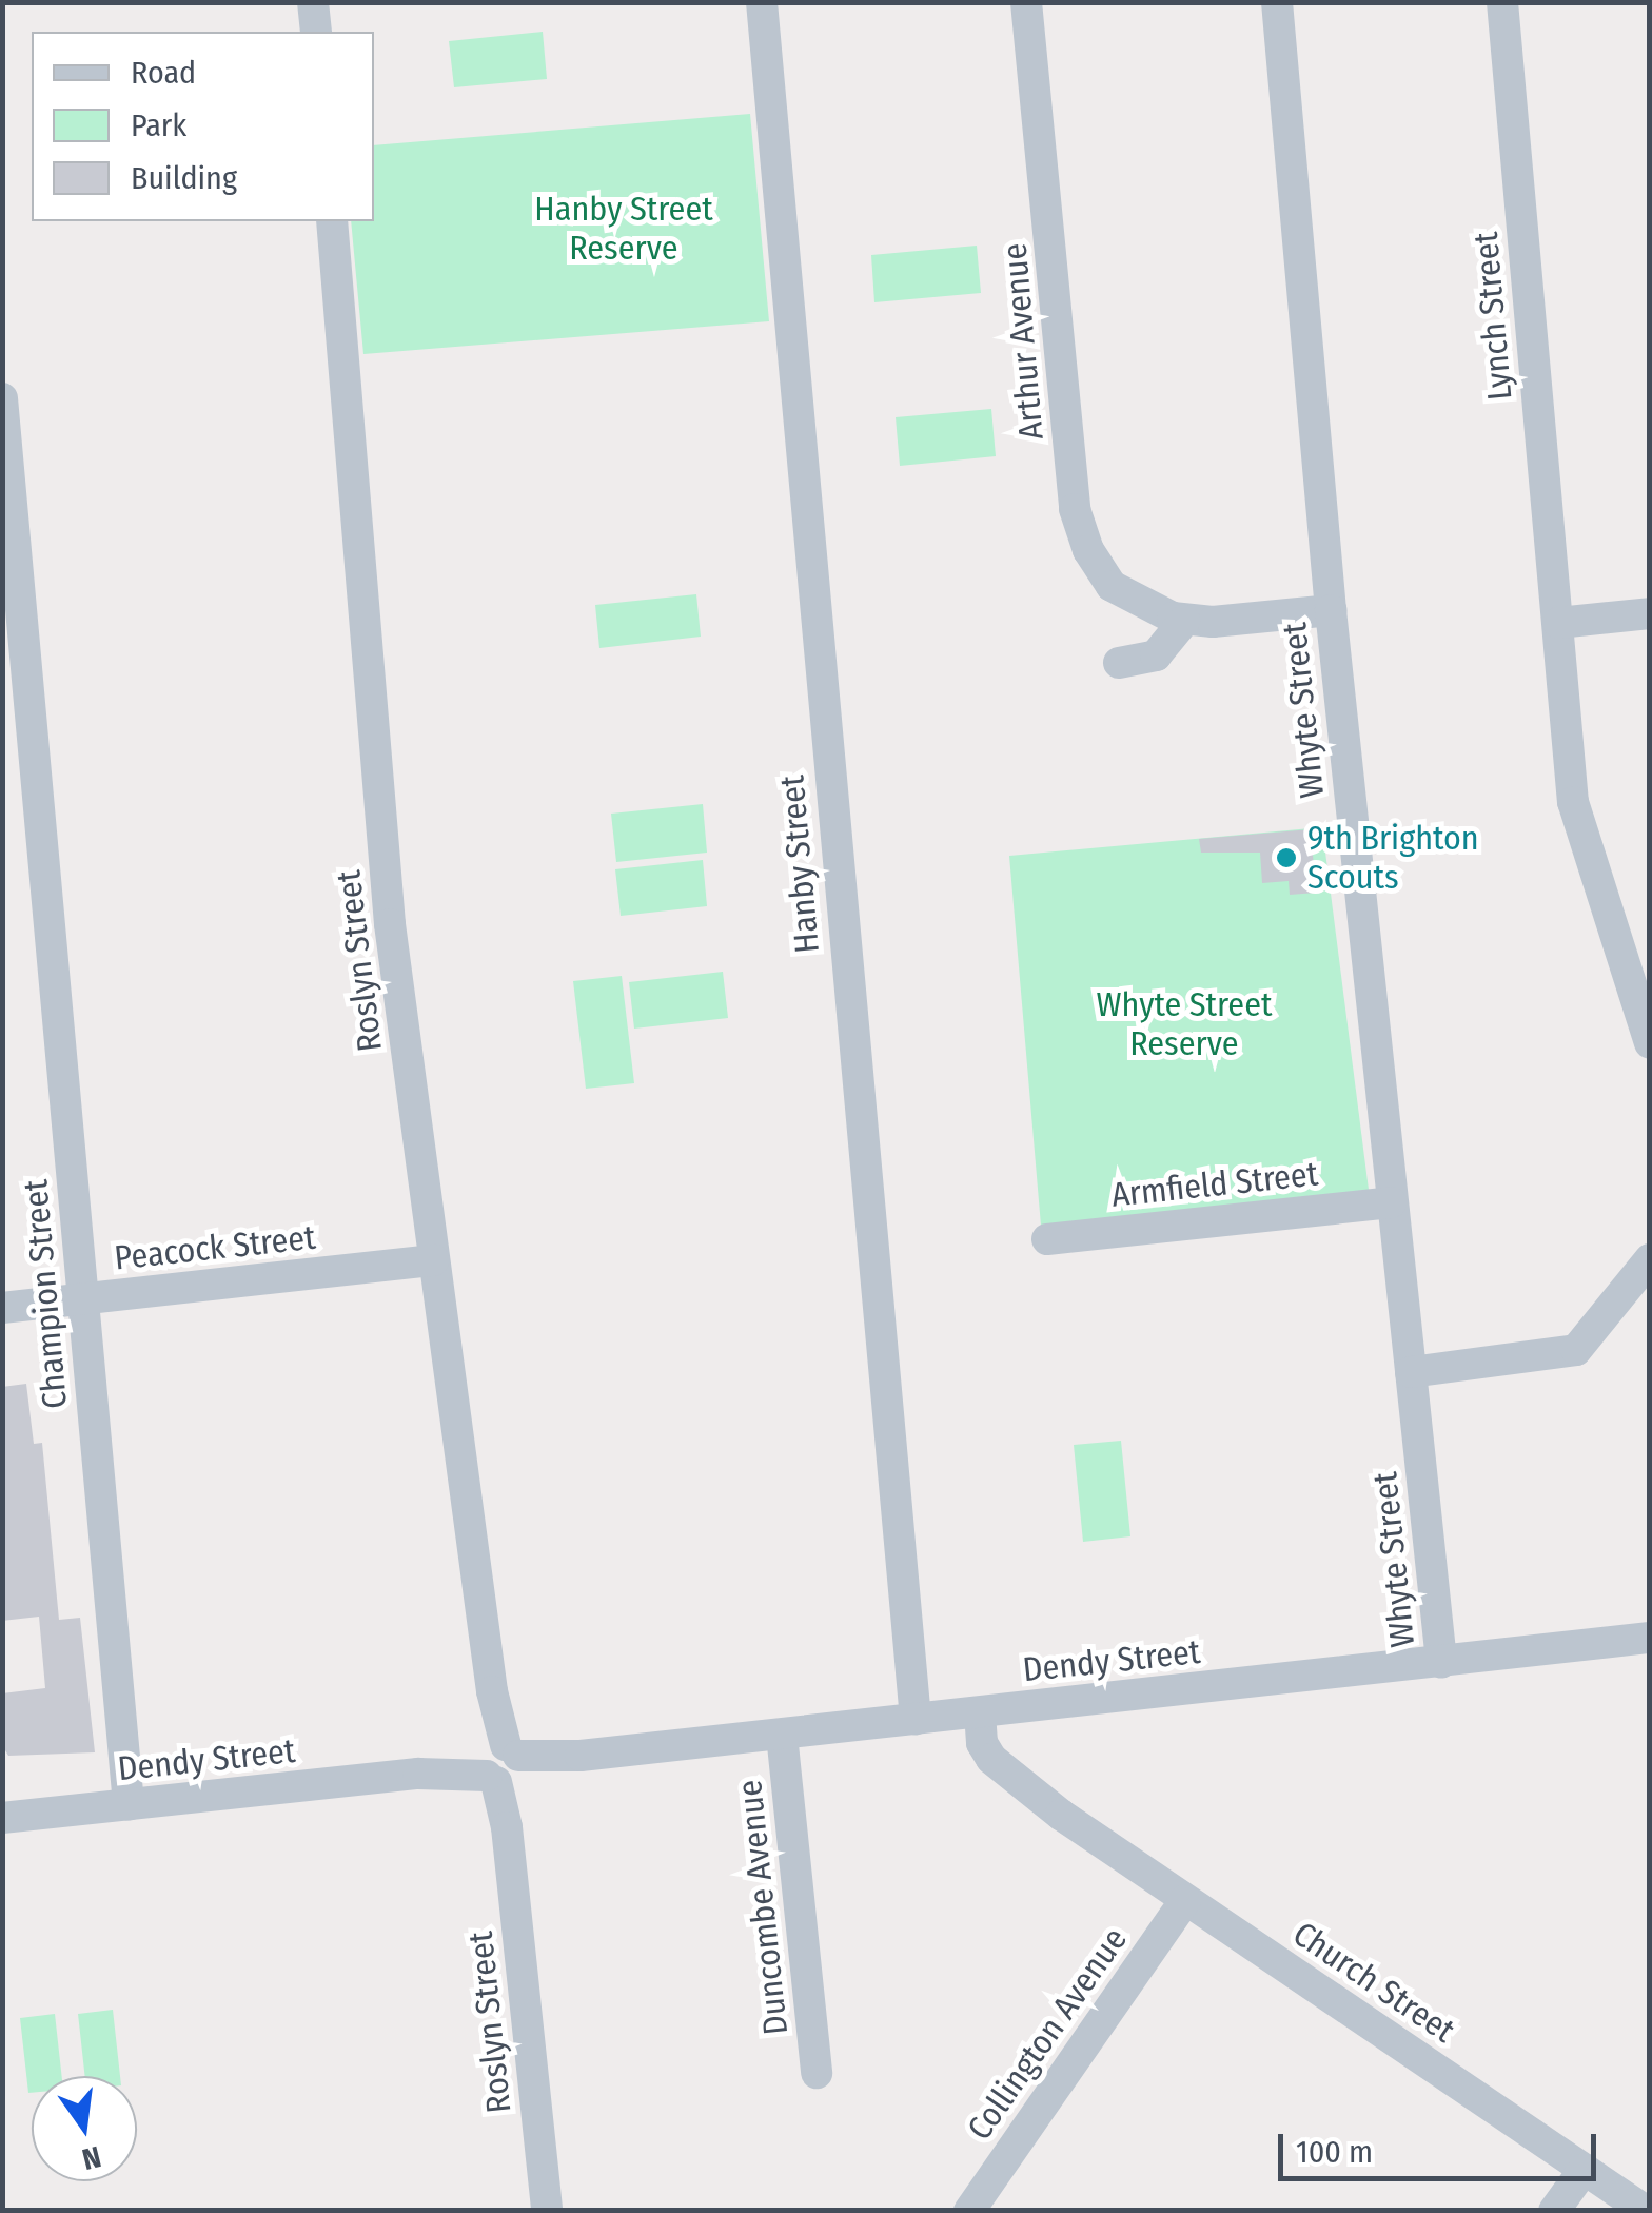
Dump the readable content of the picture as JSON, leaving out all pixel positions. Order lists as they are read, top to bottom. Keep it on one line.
{"streets":{"street":["Lynch Street","Arthur Avenue","Whyte Street","Hanby Street","Roslyn Street","Armfield Street","Peacock Street","Champion Street","Dendy Street","Duncombe Avenue","Church Street","Collington Avenue"]},"crossings":[["Arthur Avenue","Whyte Street"],["Whyte Street","Armfield Street"],["Whyte Street","Dendy Street"],["Hanby Street","Dendy Street"],["Roslyn Street","Peacock Street"],["Roslyn Street","Dendy Street"],["Peacock Street","Champion Street"],["Champion Street","Dendy Street"],["Dendy Street","Duncombe Avenue"],["Dendy Street","Church Street"],["Church Street","Collington Avenue"]],"parks":["Hanby Street Reserve","Whyte Street Reserve"],"places":["9th Brighton Scouts"],"legend":["Road","Park","Building"],"scale_bar":"100 m","north":"bottom"}
